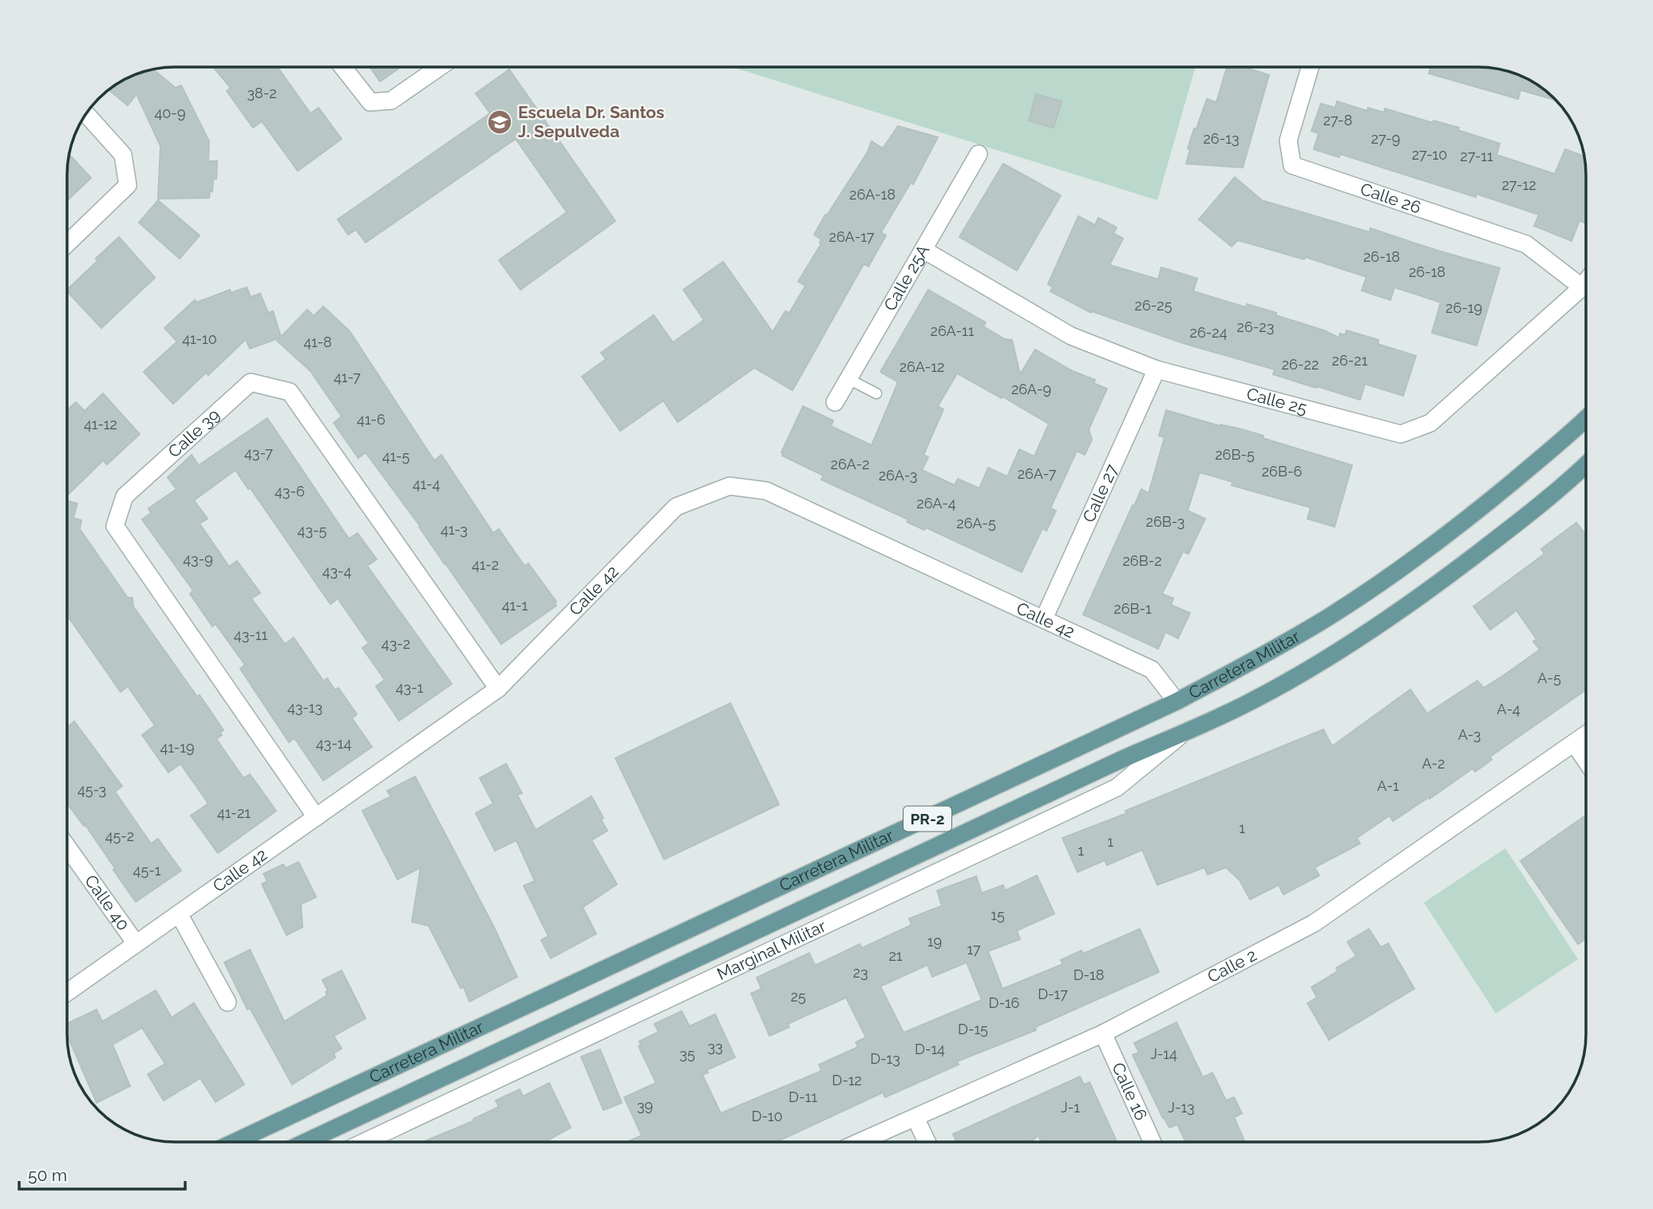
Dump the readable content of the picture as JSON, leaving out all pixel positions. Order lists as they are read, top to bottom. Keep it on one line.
{"streets":{"main road":["Carretera Militar","PR-2"],"street":["Calle 26","Calle 25A","Calle 25","Calle 39","Calle 27","Calle 42","Calle 40","Marginal Militar","Calle 2","Calle 16"]},"crossings":[["Calle 26","Calle 25"],["Calle 25A","Calle 25"],["Calle 25","Calle 27"],["Calle 39","Calle 42"],["Calle 27","Calle 42"],["Calle 42","Carretera Militar"],["Calle 42","Calle 40"],["Carretera Militar","Marginal Militar"],["Calle 2","Calle 16"]],"places":{"school or university":["Escuela Dr. Santos J. Sepulveda"]},"house_numbers":["38-2","40-9","27-8","26-13","27-9","27-10","27-11","27-12","26A-18","26A-17","26-18","26-18","26-25","26-19","26-23","26A-11","26-24","41-10","41-8","26-21","26-22","26A-12","41-7","26A-9","41-6","41-12","43-7","26B-5","41-5","26A-2","26B-6","26A-7","26A-3","41-4","43-6","26A-4","26B-3","26A-5","41-3","43-5","43-9","26B-2","41-2","43-4","41-1","26B-1","43-11","43-2","A-5","43-1","43-13","A-4","A-3","43-14","41-19","A-2","A-1","45-3","41-21","1","45-2","1","1","45-1","15","19","17","21","23","D-18","D-17","25","D-16","D-15","33","D-14","35","J-14","D-13","D-12","D-11","39","J-1","J-13","D-10"],"scale_bar":"50 m"}
